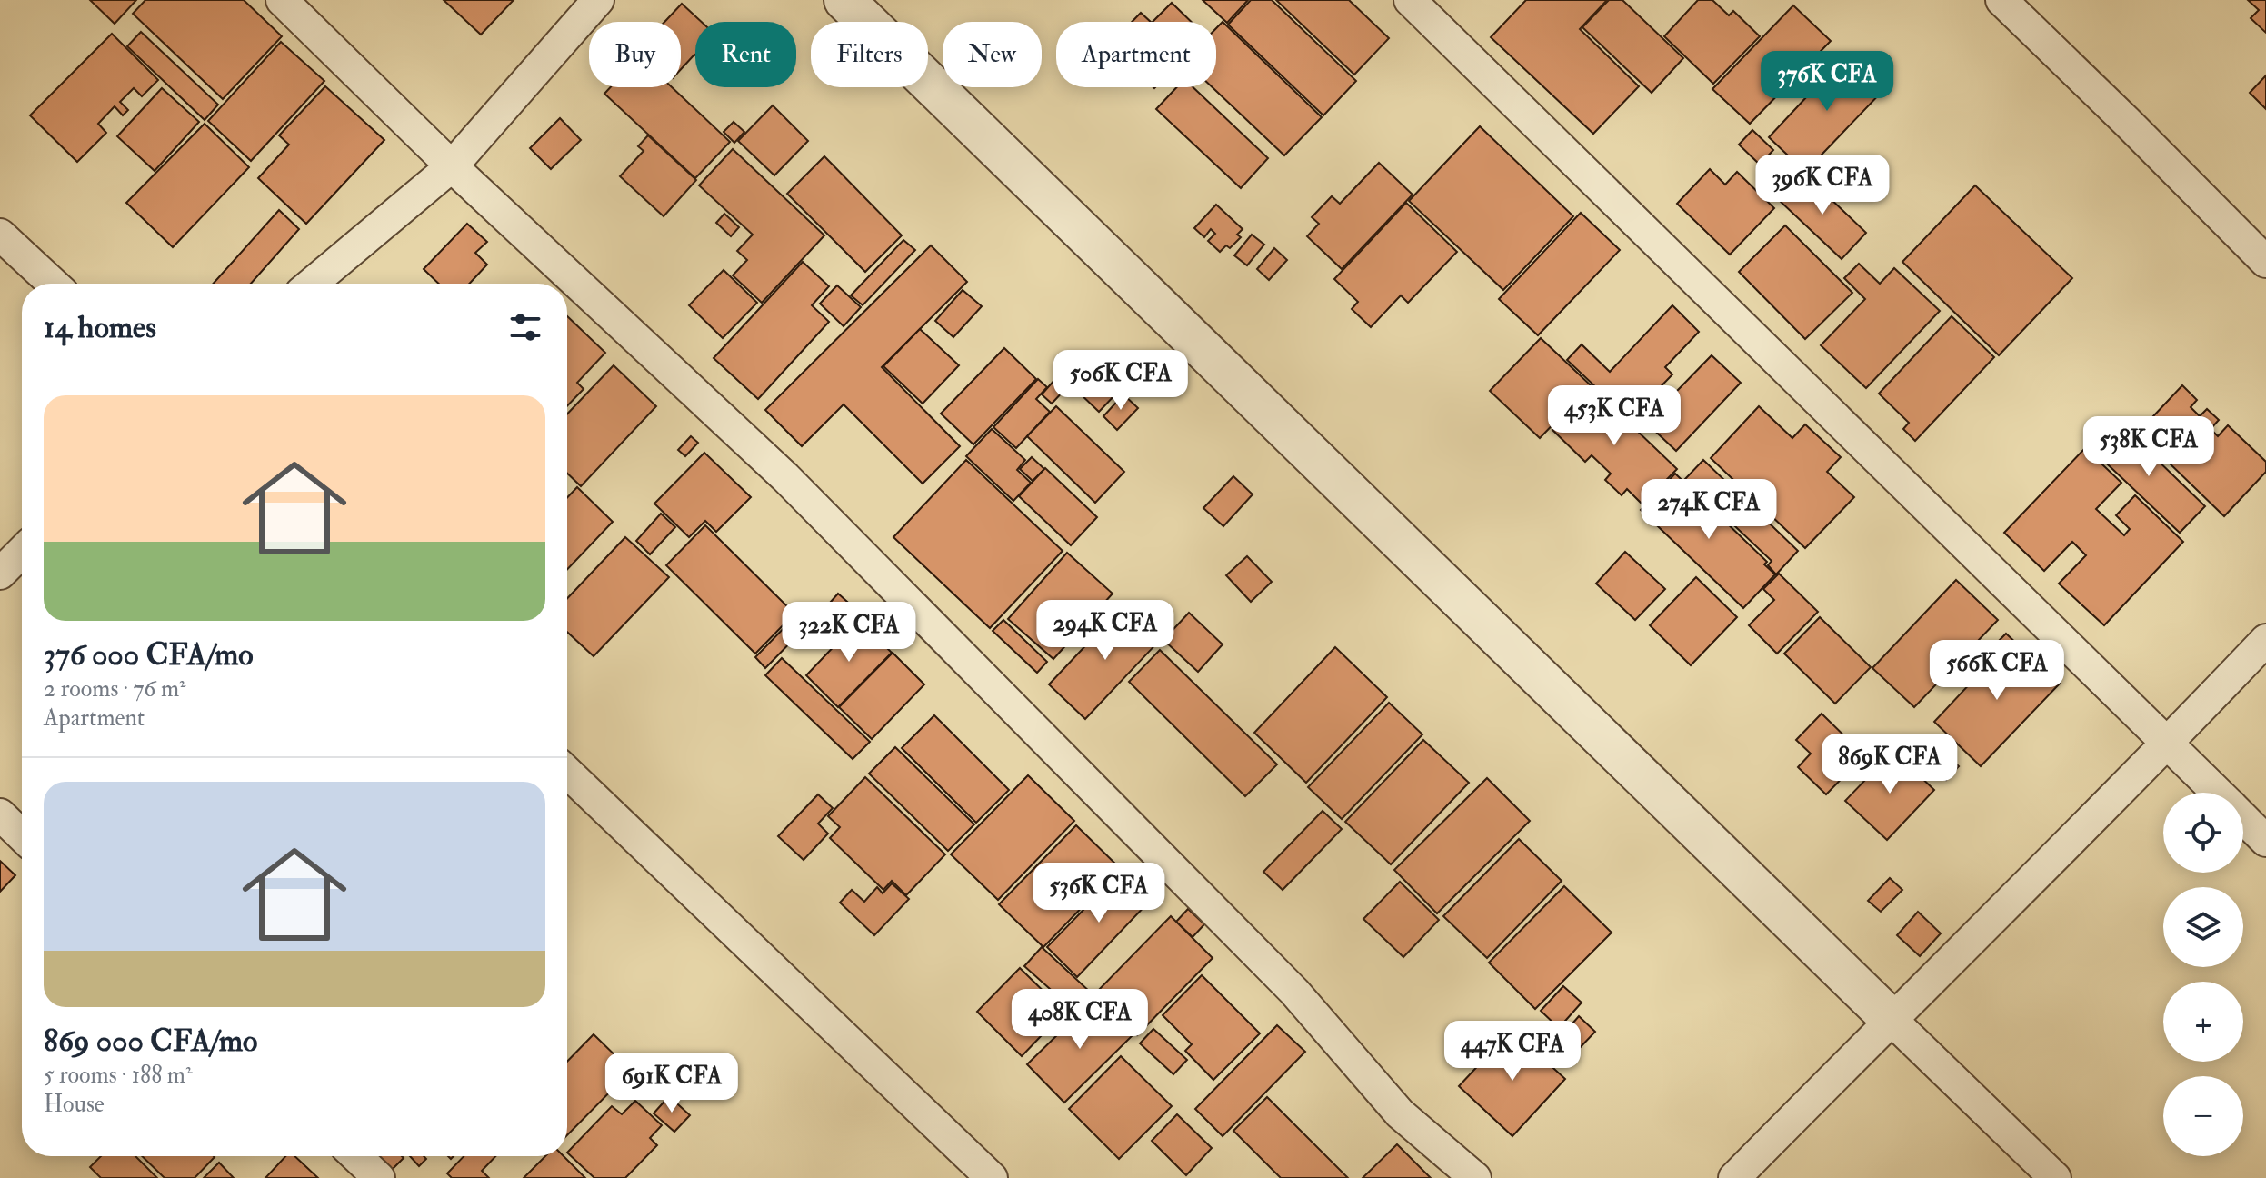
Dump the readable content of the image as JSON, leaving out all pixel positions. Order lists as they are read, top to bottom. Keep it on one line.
{"page":{"chip":["Buy","Rent","Filters","New","Apartment"],"price":["376K CFA","396K CFA","506K CFA","453K CFA","538K CFA","274K CFA","294K CFA","322K CFA","566K CFA","869K CFA","536K CFA","408K CFA","447K CFA","691K CFA"],"heading":"14 homes","list":[{"name":"376 000 CFA/mo","note":"2 rooms · 76 m² · Apartment"},{"name":"869 000 CFA/mo","note":"5 rooms · 188 m² · House"}],"map_buttons":["+","−"]}}
